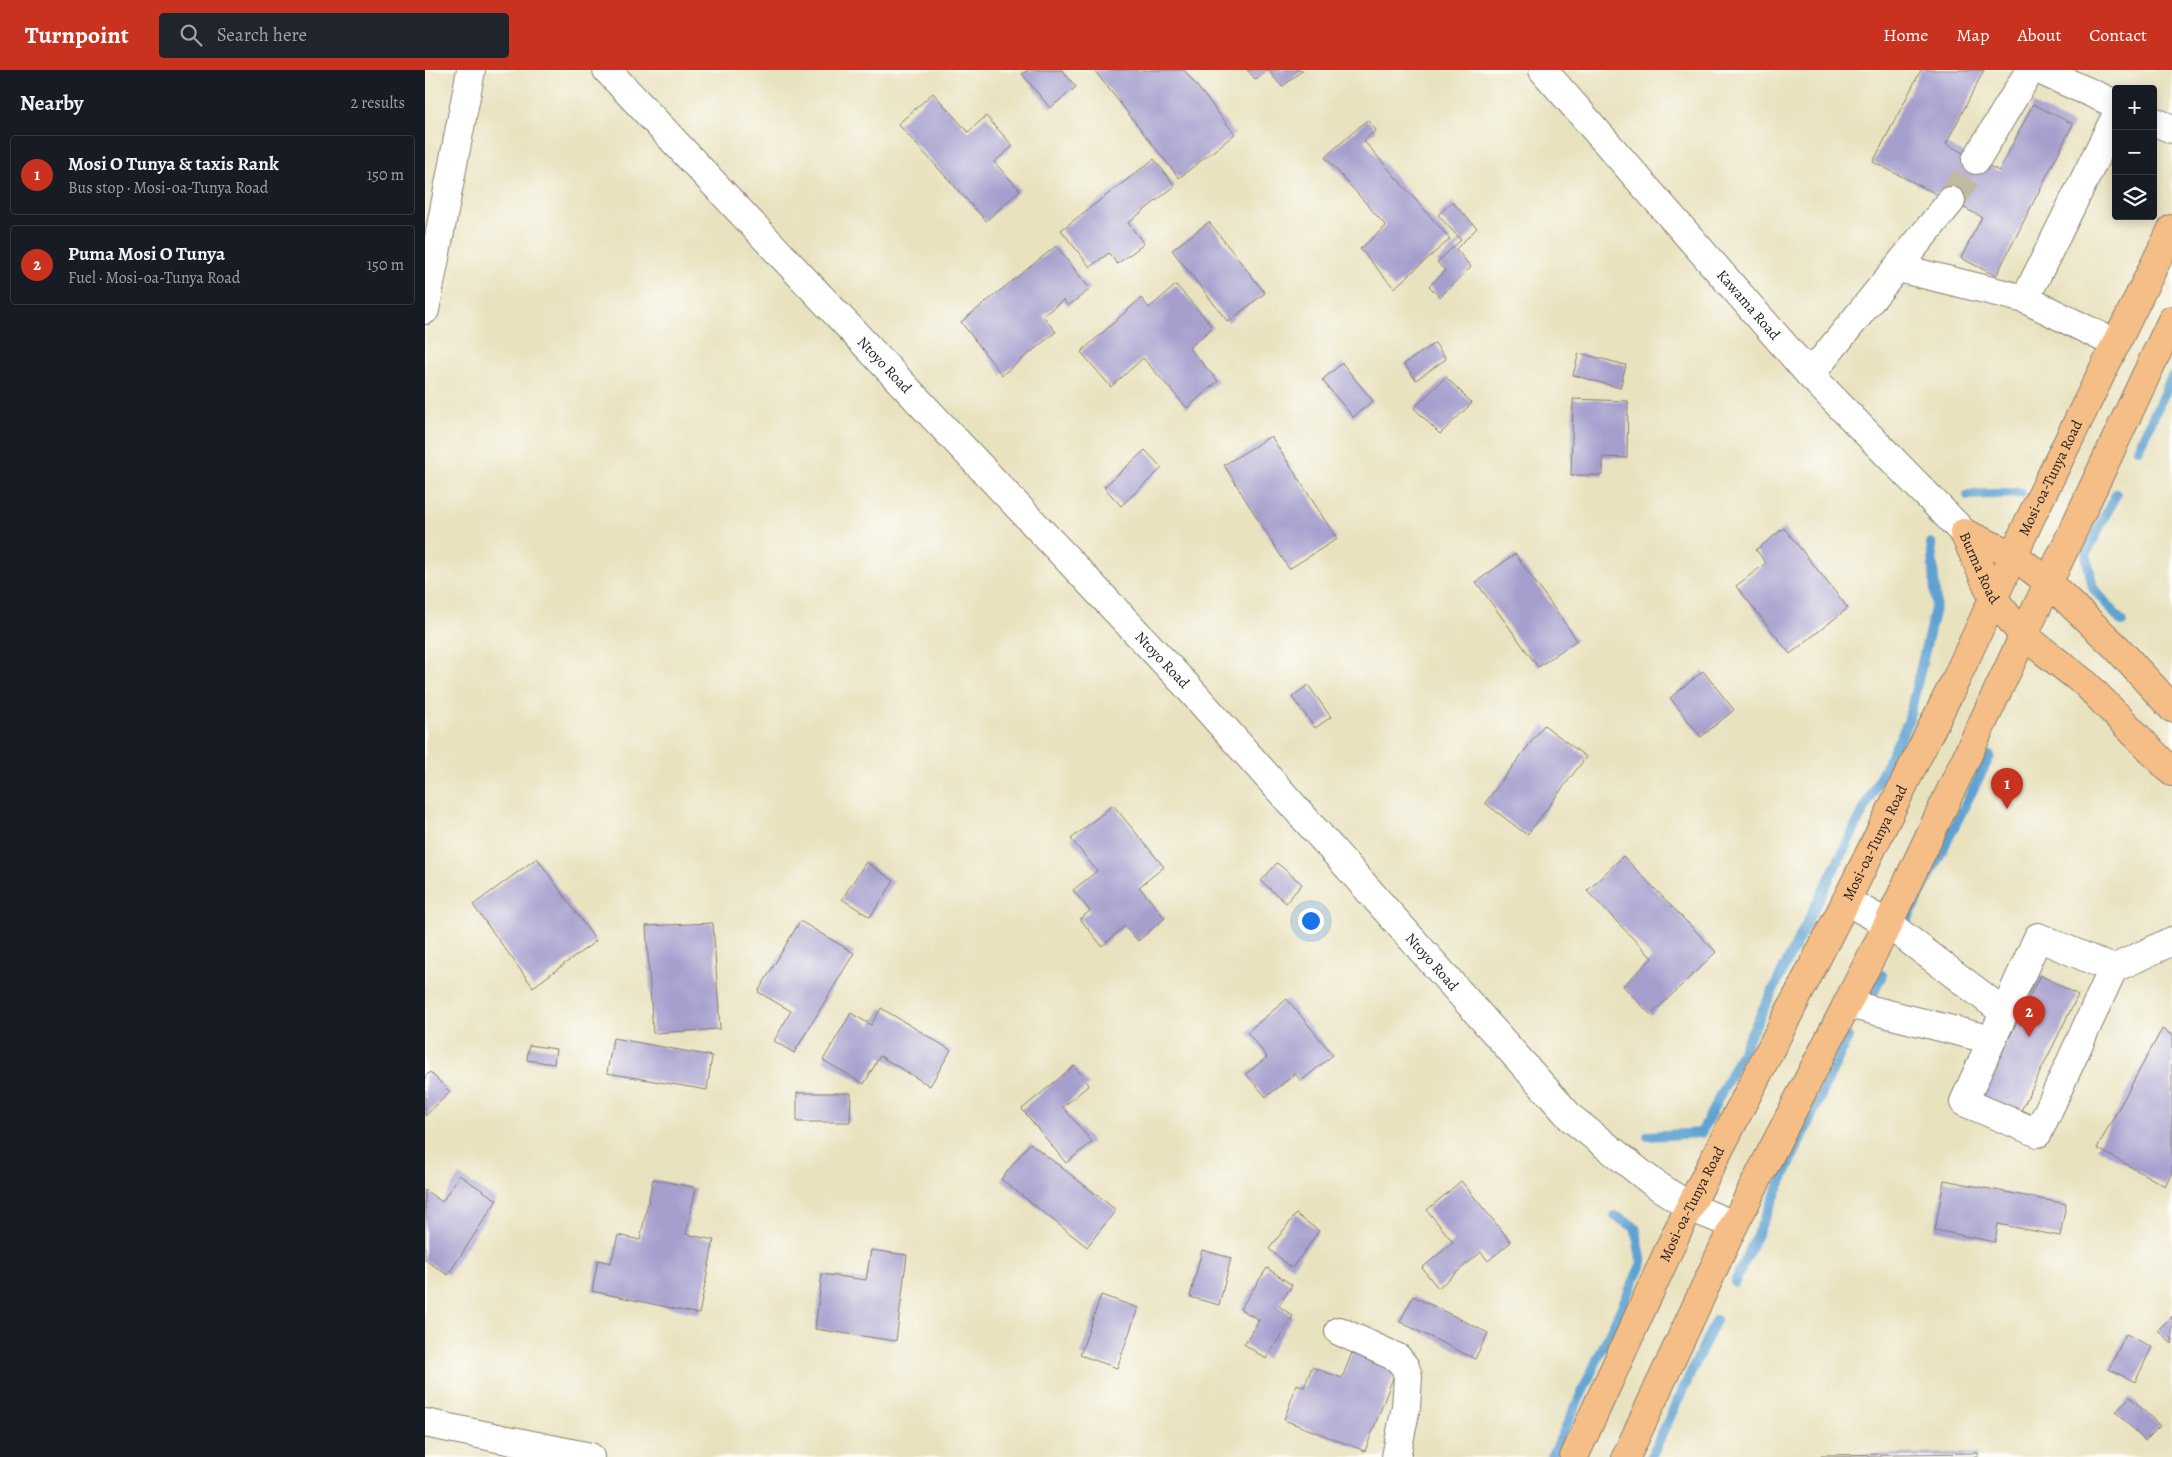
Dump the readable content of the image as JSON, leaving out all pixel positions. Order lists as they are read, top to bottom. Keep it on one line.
{"streets":{"main road":["Mosi-oa-Tunya Road","Burma Road"],"street":["Kawama Road","Ntoyo Road"]},"crossings":[["Kawama Road","Burma Road"],["Ntoyo Road","Mosi-oa-Tunya Road"],["Mosi-oa-Tunya Road","Burma Road"]],"page":{"header":"Turnpoint","search":"Search here","nav":["Home","Map","About","Contact"],"heading":["Nearby","2 results"],"map_buttons":["+","−"],"list":[{"mark":"1","name":"Mosi O Tunya & taxis Rank","note":"Bus stop · Mosi-oa-Tunya Road","value":"150 m"},{"mark":"2","name":"Puma Mosi O Tunya","note":"Fuel · Mosi-oa-Tunya Road","value":"150 m"}],"pins":["1","2"]}}
